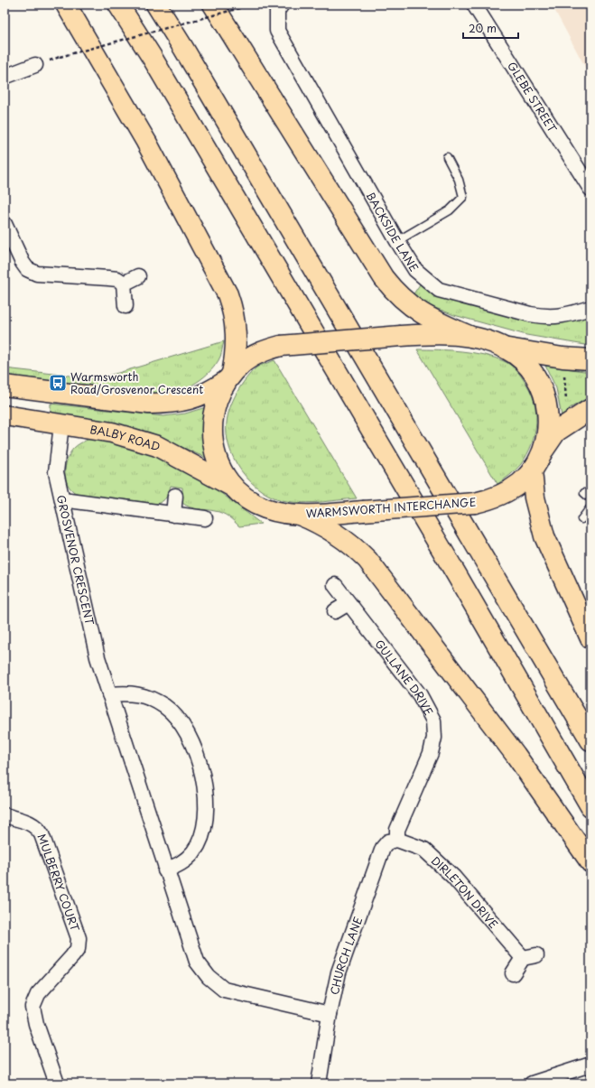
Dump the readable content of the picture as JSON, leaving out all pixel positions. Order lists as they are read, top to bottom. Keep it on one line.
{"streets":{"main road":["BALBY ROAD","WARMSWORTH INTERCHANGE"],"street":["GLEBE STREET","BACKSIDE LANE","GROSVENOR CRESCENT","GULLANE DRIVE","MULBERRY COURT","DIRLETON DRIVE","CHURCH LANE"]},"crossings":[["BALBY ROAD","WARMSWORTH INTERCHANGE"],["BALBY ROAD","GROSVENOR CRESCENT"],["GROSVENOR CRESCENT","CHURCH LANE"],["GULLANE DRIVE","DIRLETON DRIVE"],["GULLANE DRIVE","CHURCH LANE"],["DIRLETON DRIVE","CHURCH LANE"]],"places":{"bus stop":["Warmsworth Road/Grosvenor Crescent"]},"scale_bar":"20 m"}
